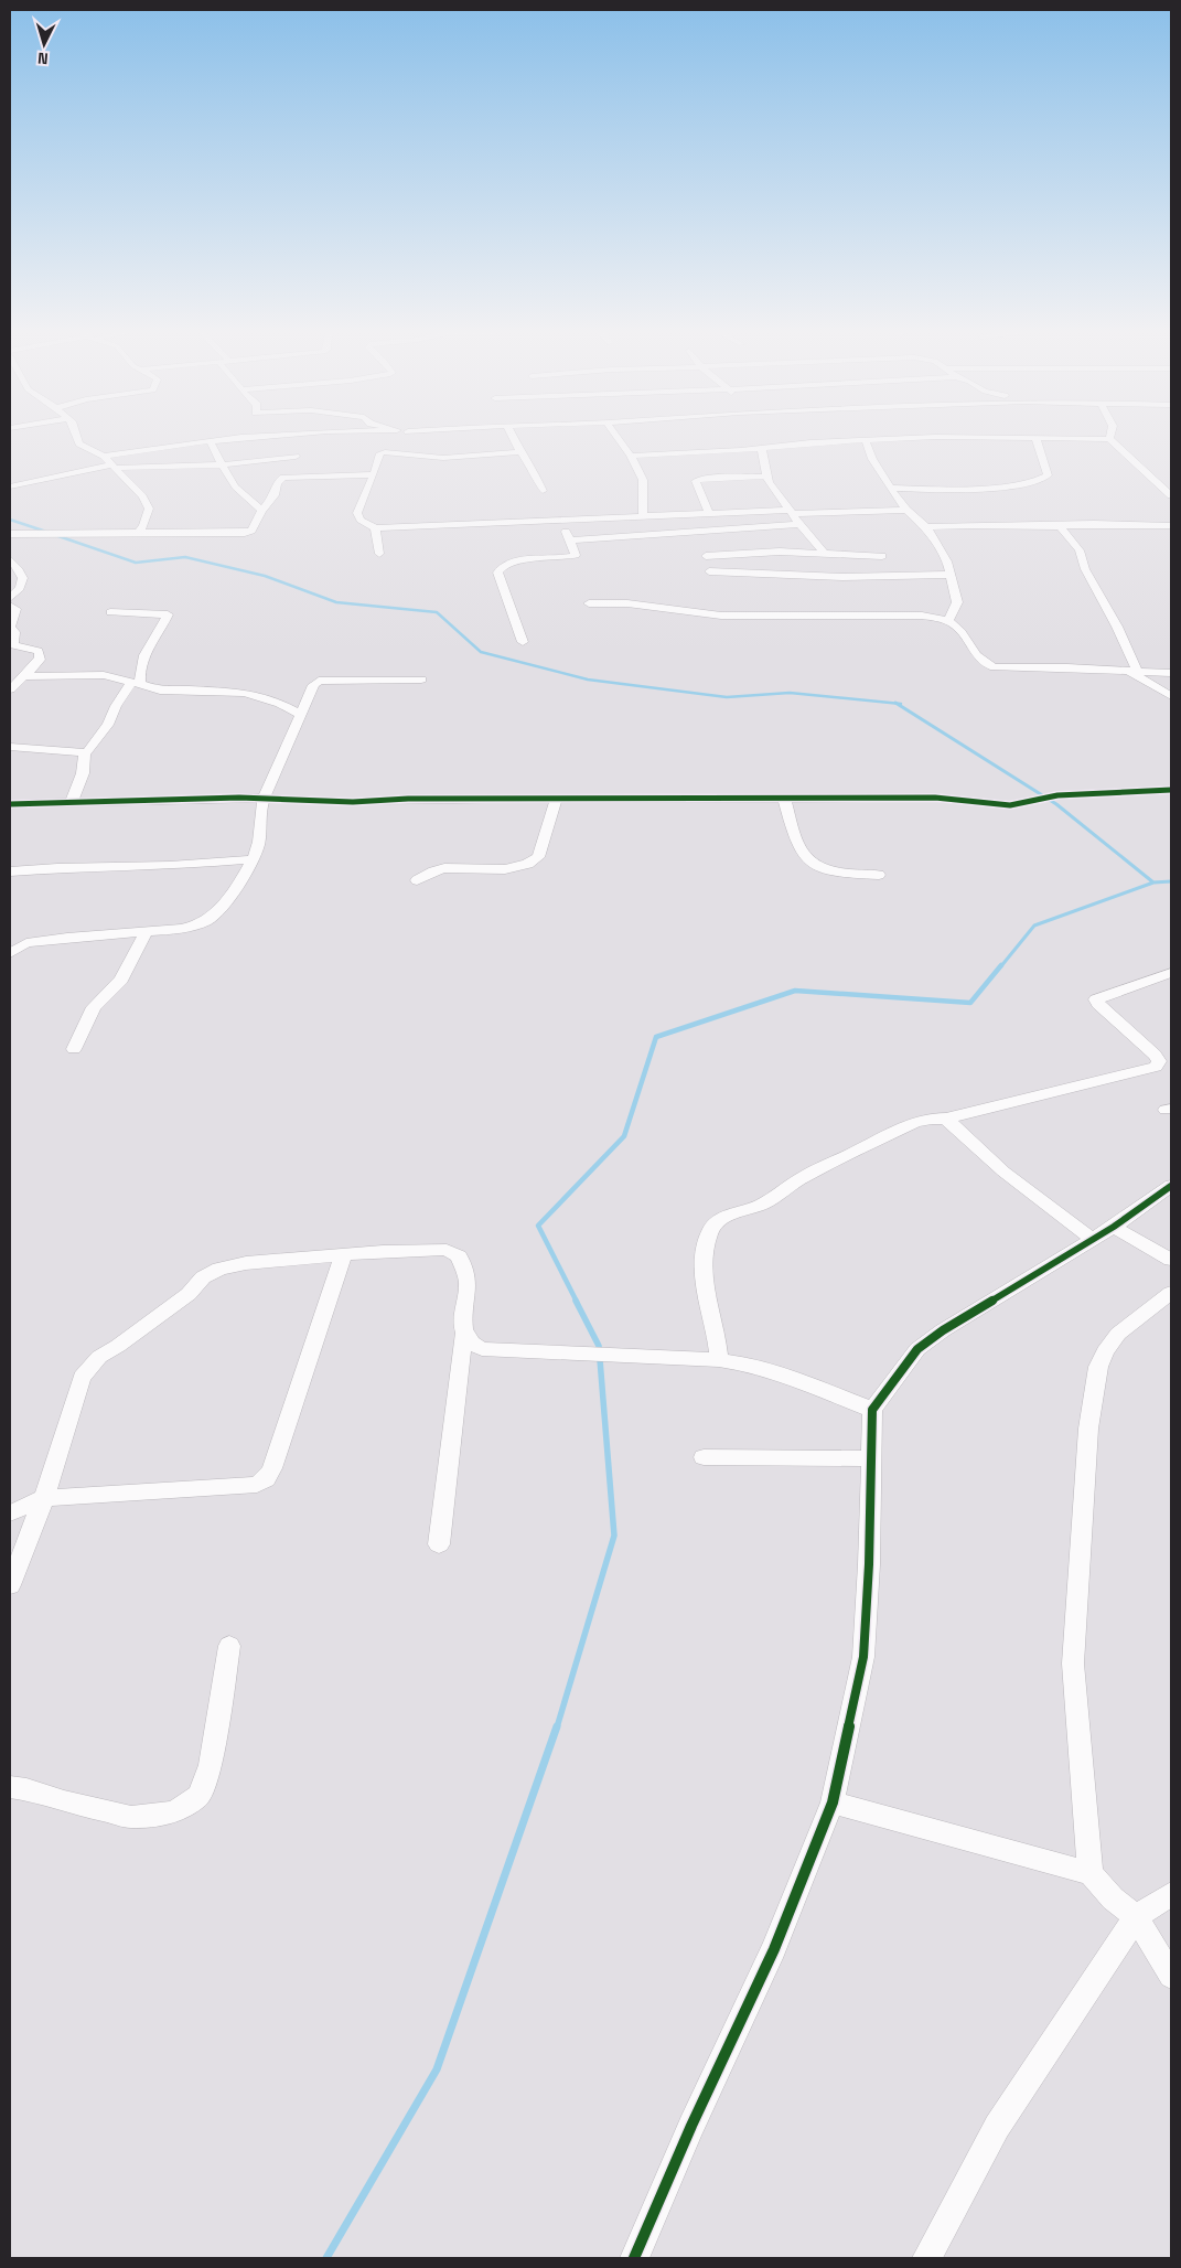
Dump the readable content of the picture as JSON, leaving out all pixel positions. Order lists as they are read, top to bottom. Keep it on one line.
{"north":"bottom"}
